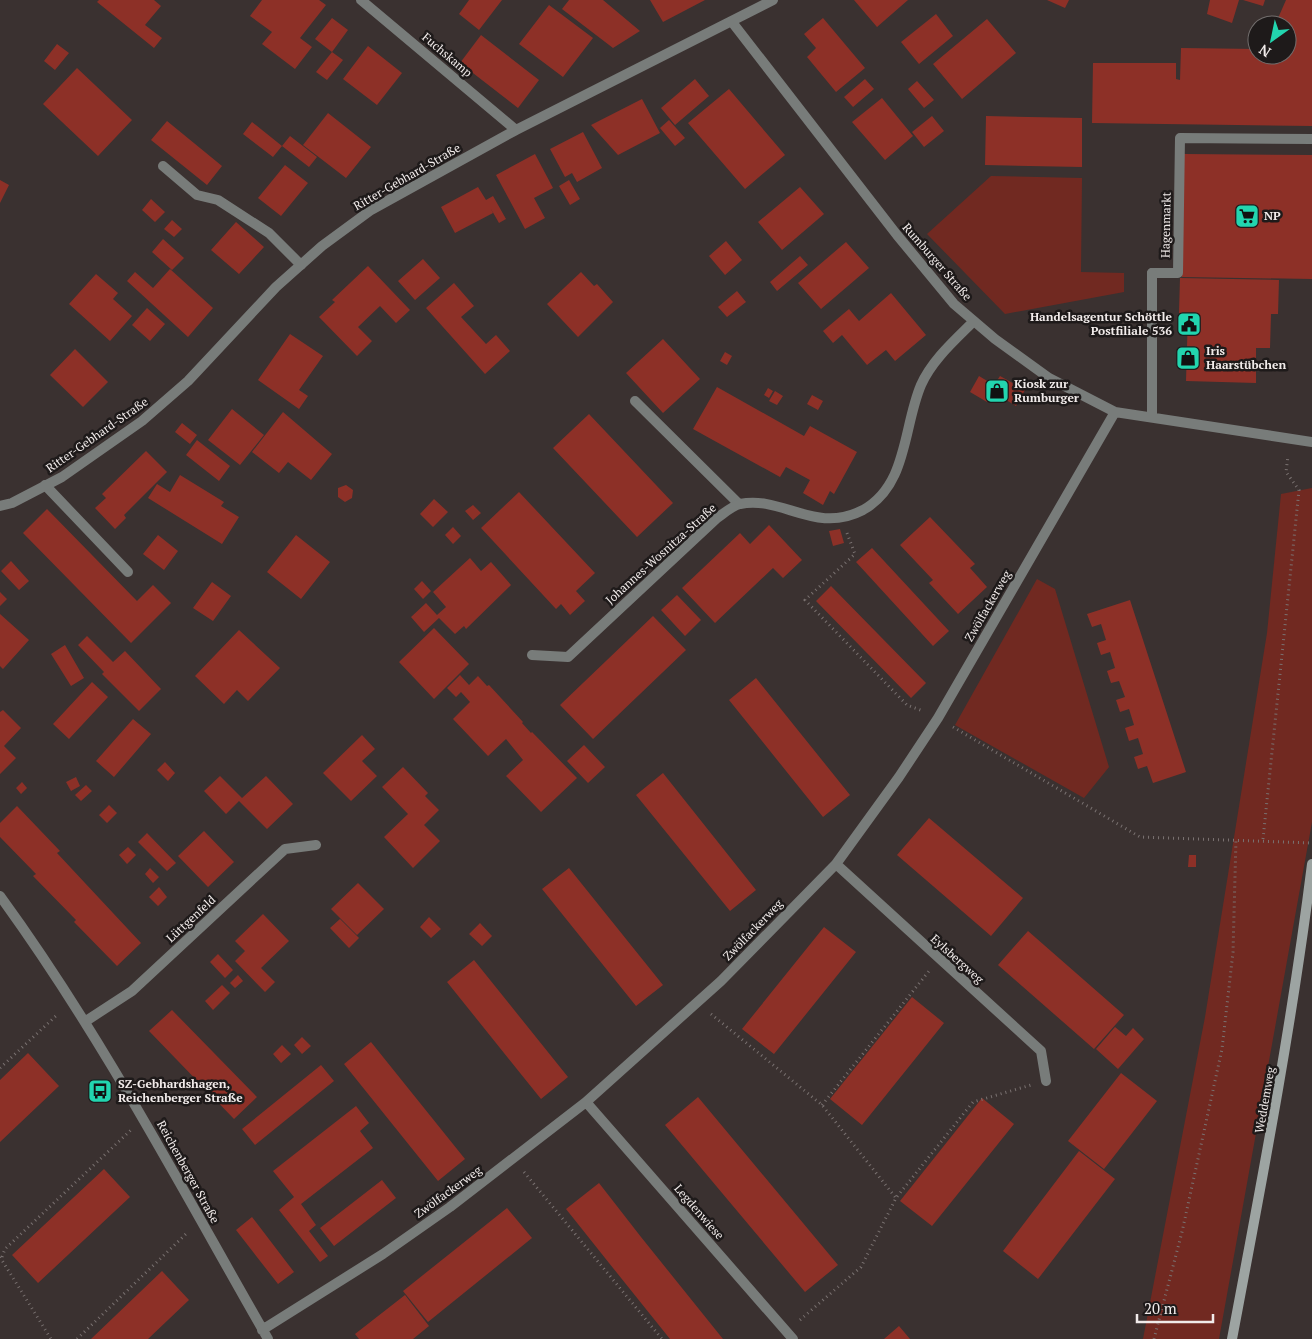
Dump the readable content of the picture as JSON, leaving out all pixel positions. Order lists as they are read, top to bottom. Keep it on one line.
{"streets":{"main road":["Weddemweg"],"street":["Fuchskamp","Ritter-Gebhard-Straße","Hagenmarkt","Rumburger Straße","Johannes-Wosnitza-Straße","Zwölfackerweg","Lüttgenfeld","Eylsbergweg","Reichenberger Straße","Legdenwiese"]},"crossings":[["Fuchskamp","Ritter-Gebhard-Straße"],["Ritter-Gebhard-Straße","Rumburger Straße"],["Hagenmarkt","Rumburger Straße"],["Rumburger Straße","Zwölfackerweg"],["Zwölfackerweg","Eylsbergweg"],["Zwölfackerweg","Reichenberger Straße"],["Zwölfackerweg","Legdenwiese"],["Lüttgenfeld","Reichenberger Straße"]],"places":{"supermarket":["NP"],"public building":["Handelsagentur Schöttle Postfiliale 536"],"shop":["Iris Haarstübchen","Kiosk zur Rumburger"],"bus stop":["SZ-Gebhardshagen, Reichenberger Straße"]},"scale_bar":"20 m","north":"bottom left"}
